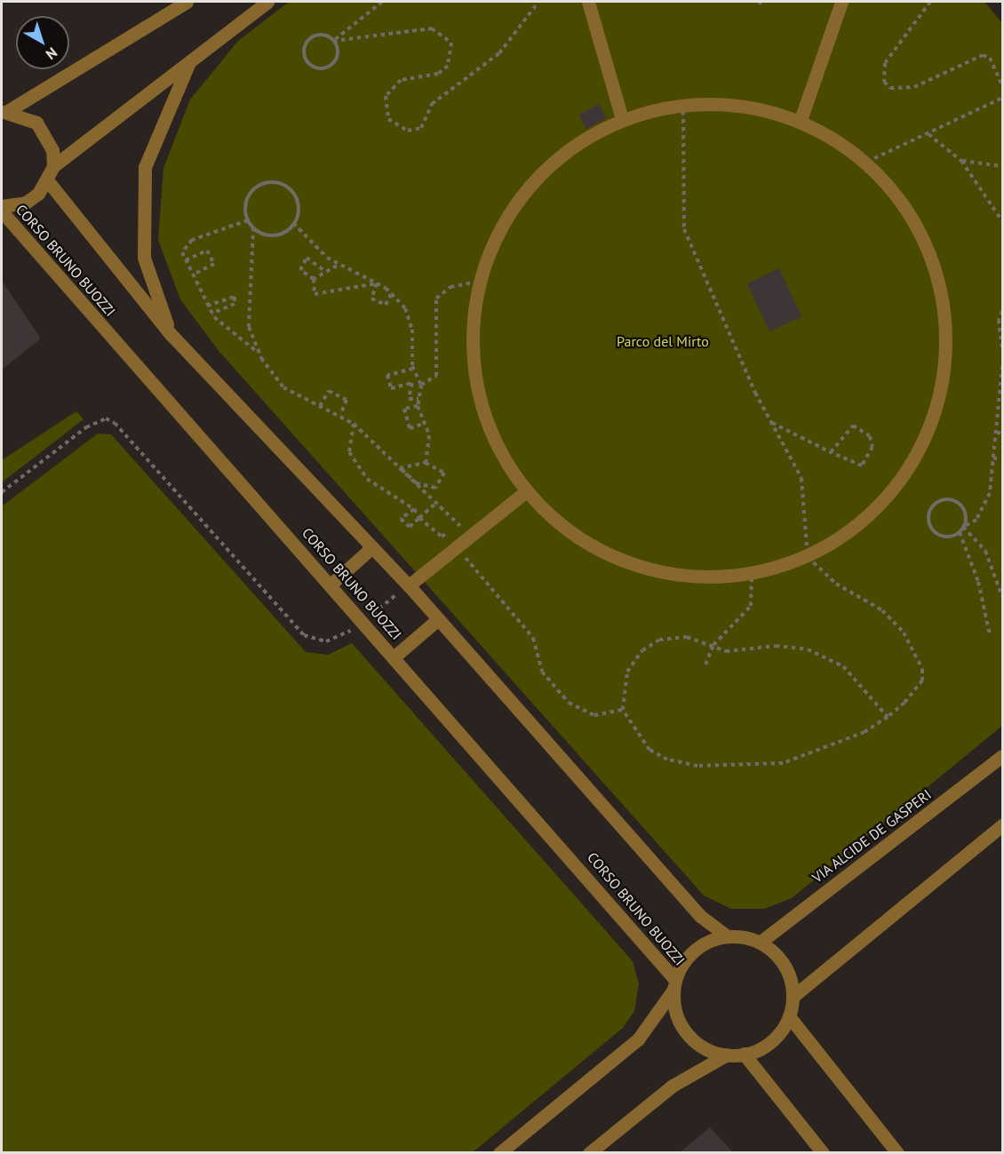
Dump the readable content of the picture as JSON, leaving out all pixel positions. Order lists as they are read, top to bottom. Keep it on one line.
{"streets":{"street":["CORSO BRUNO BUOZZI","VIA ALCIDE DE GASPERI"]},"crossings":[["CORSO BRUNO BUOZZI","VIA ALCIDE DE GASPERI"]],"parks":["Parco del Mirto"],"north":"bottom right"}
